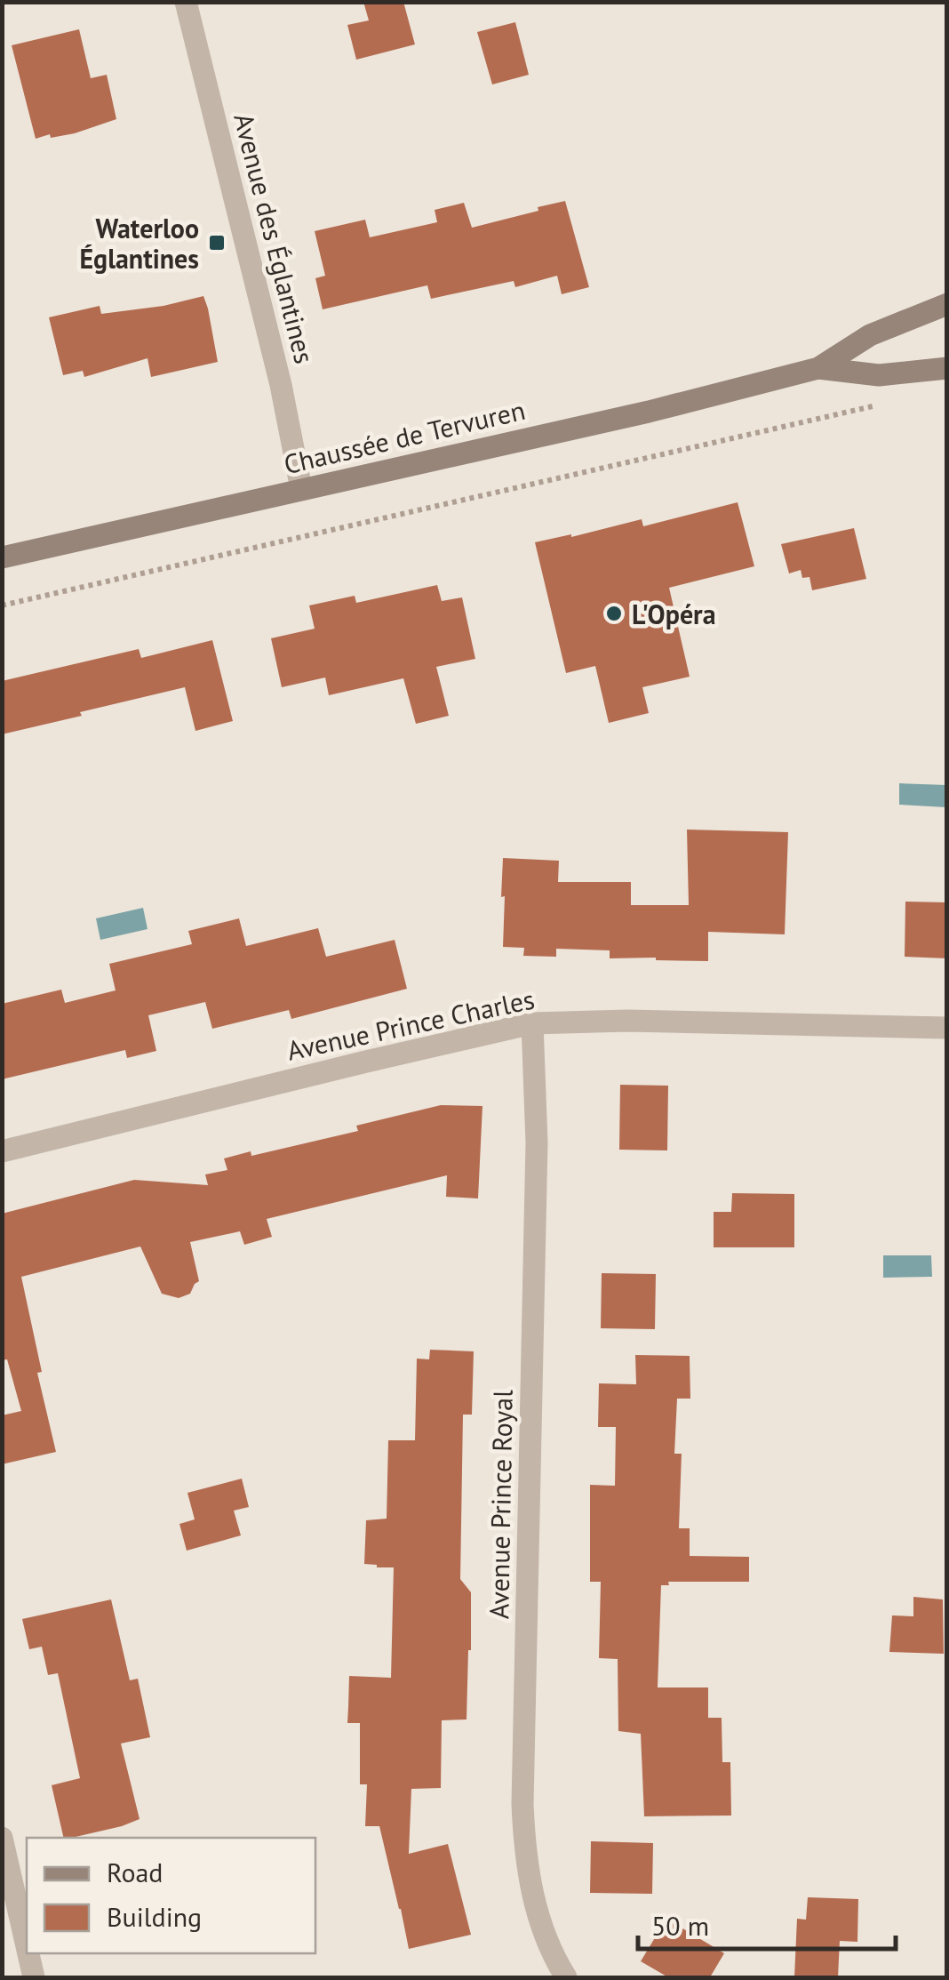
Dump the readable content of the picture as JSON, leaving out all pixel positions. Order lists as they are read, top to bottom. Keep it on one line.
{"streets":{"main road":["Chaussée de Tervuren"],"street":["Avenue des Églantines","Avenue Prince Charles","Avenue Prince Royal"]},"crossings":[["Avenue des Églantines","Chaussée de Tervuren"],["Avenue Prince Charles","Avenue Prince Royal"]],"places":{"transit":["Waterloo Églantines"],"other":["L'Opéra"]},"legend":["Road","Building"],"scale_bar":"50 m"}
